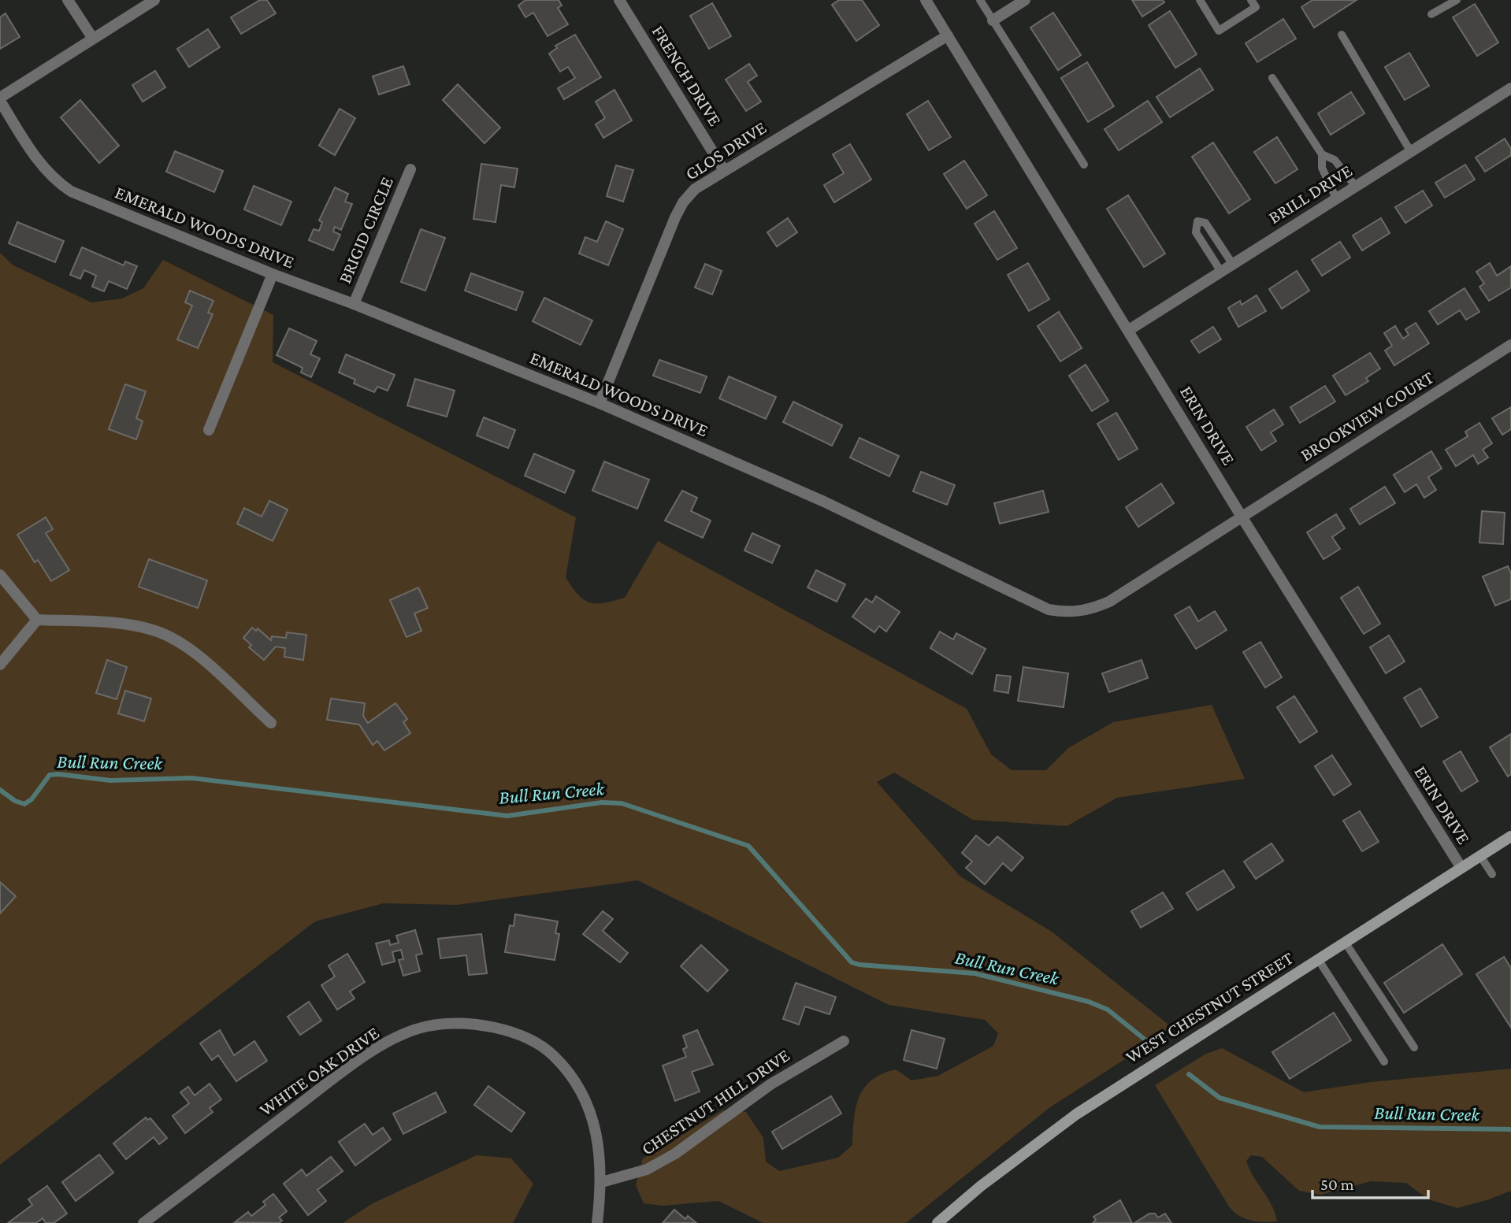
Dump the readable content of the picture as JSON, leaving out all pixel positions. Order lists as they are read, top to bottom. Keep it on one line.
{"streets":{"main road":["WEST CHESTNUT STREET"],"street":["FRENCH DRIVE","GLOS DRIVE","BRILL DRIVE","EMERALD WOODS DRIVE","BRIGID CIRCLE","BROOKVIEW COURT","ERIN DRIVE","WHITE OAK DRIVE","CHESTNUT HILL DRIVE"]},"crossings":[["FRENCH DRIVE","GLOS DRIVE"],["GLOS DRIVE","EMERALD WOODS DRIVE"],["GLOS DRIVE","ERIN DRIVE"],["BRILL DRIVE","ERIN DRIVE"],["EMERALD WOODS DRIVE","BRIGID CIRCLE"],["EMERALD WOODS DRIVE","BROOKVIEW COURT"],["EMERALD WOODS DRIVE","ERIN DRIVE"],["BROOKVIEW COURT","ERIN DRIVE"],["ERIN DRIVE","WEST CHESTNUT STREET"],["WHITE OAK DRIVE","CHESTNUT HILL DRIVE"]],"water":["Bull Run Creek"],"scale_bar":"50 m"}
